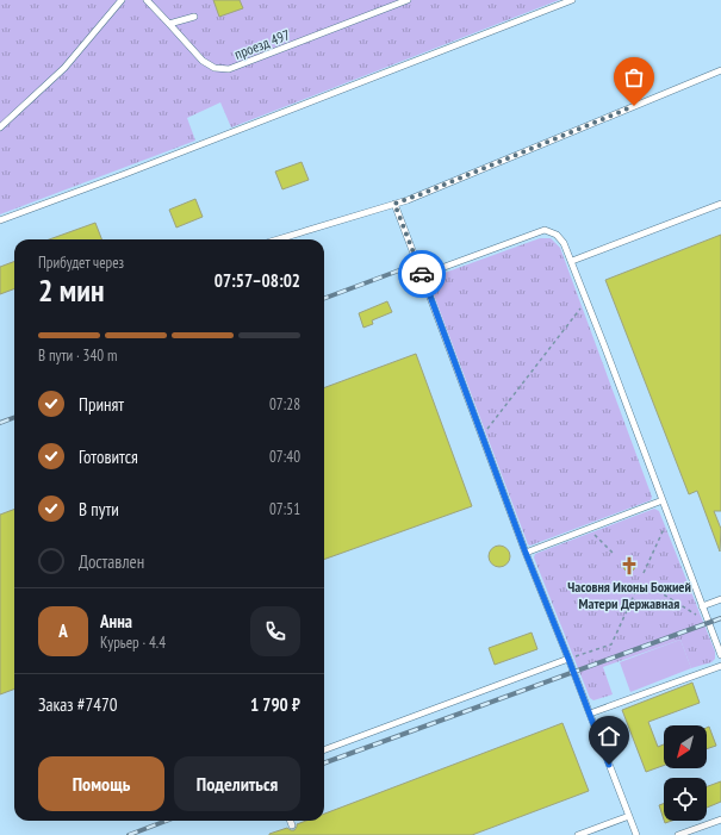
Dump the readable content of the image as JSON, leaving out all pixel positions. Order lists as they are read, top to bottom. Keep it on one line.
{"streets":{"lane":["проезд 497"]},"places":{"church":["Часовня Иконы Божией Матери Державная"]},"north":"bottom left","page":{"heading":["2 мин","Прибудет через","07:57–08:02"],"panel":["Анна","Курьер · 4.4","Заказ #7470","1 790 ₽"],"bar":"В пути · 340 m","list":[["Принят","07:28"],["Готовится","07:40"],["В пути","07:51"],"Доставлен"],"round":"А","buttons":["Помощь","Поделиться"]}}
